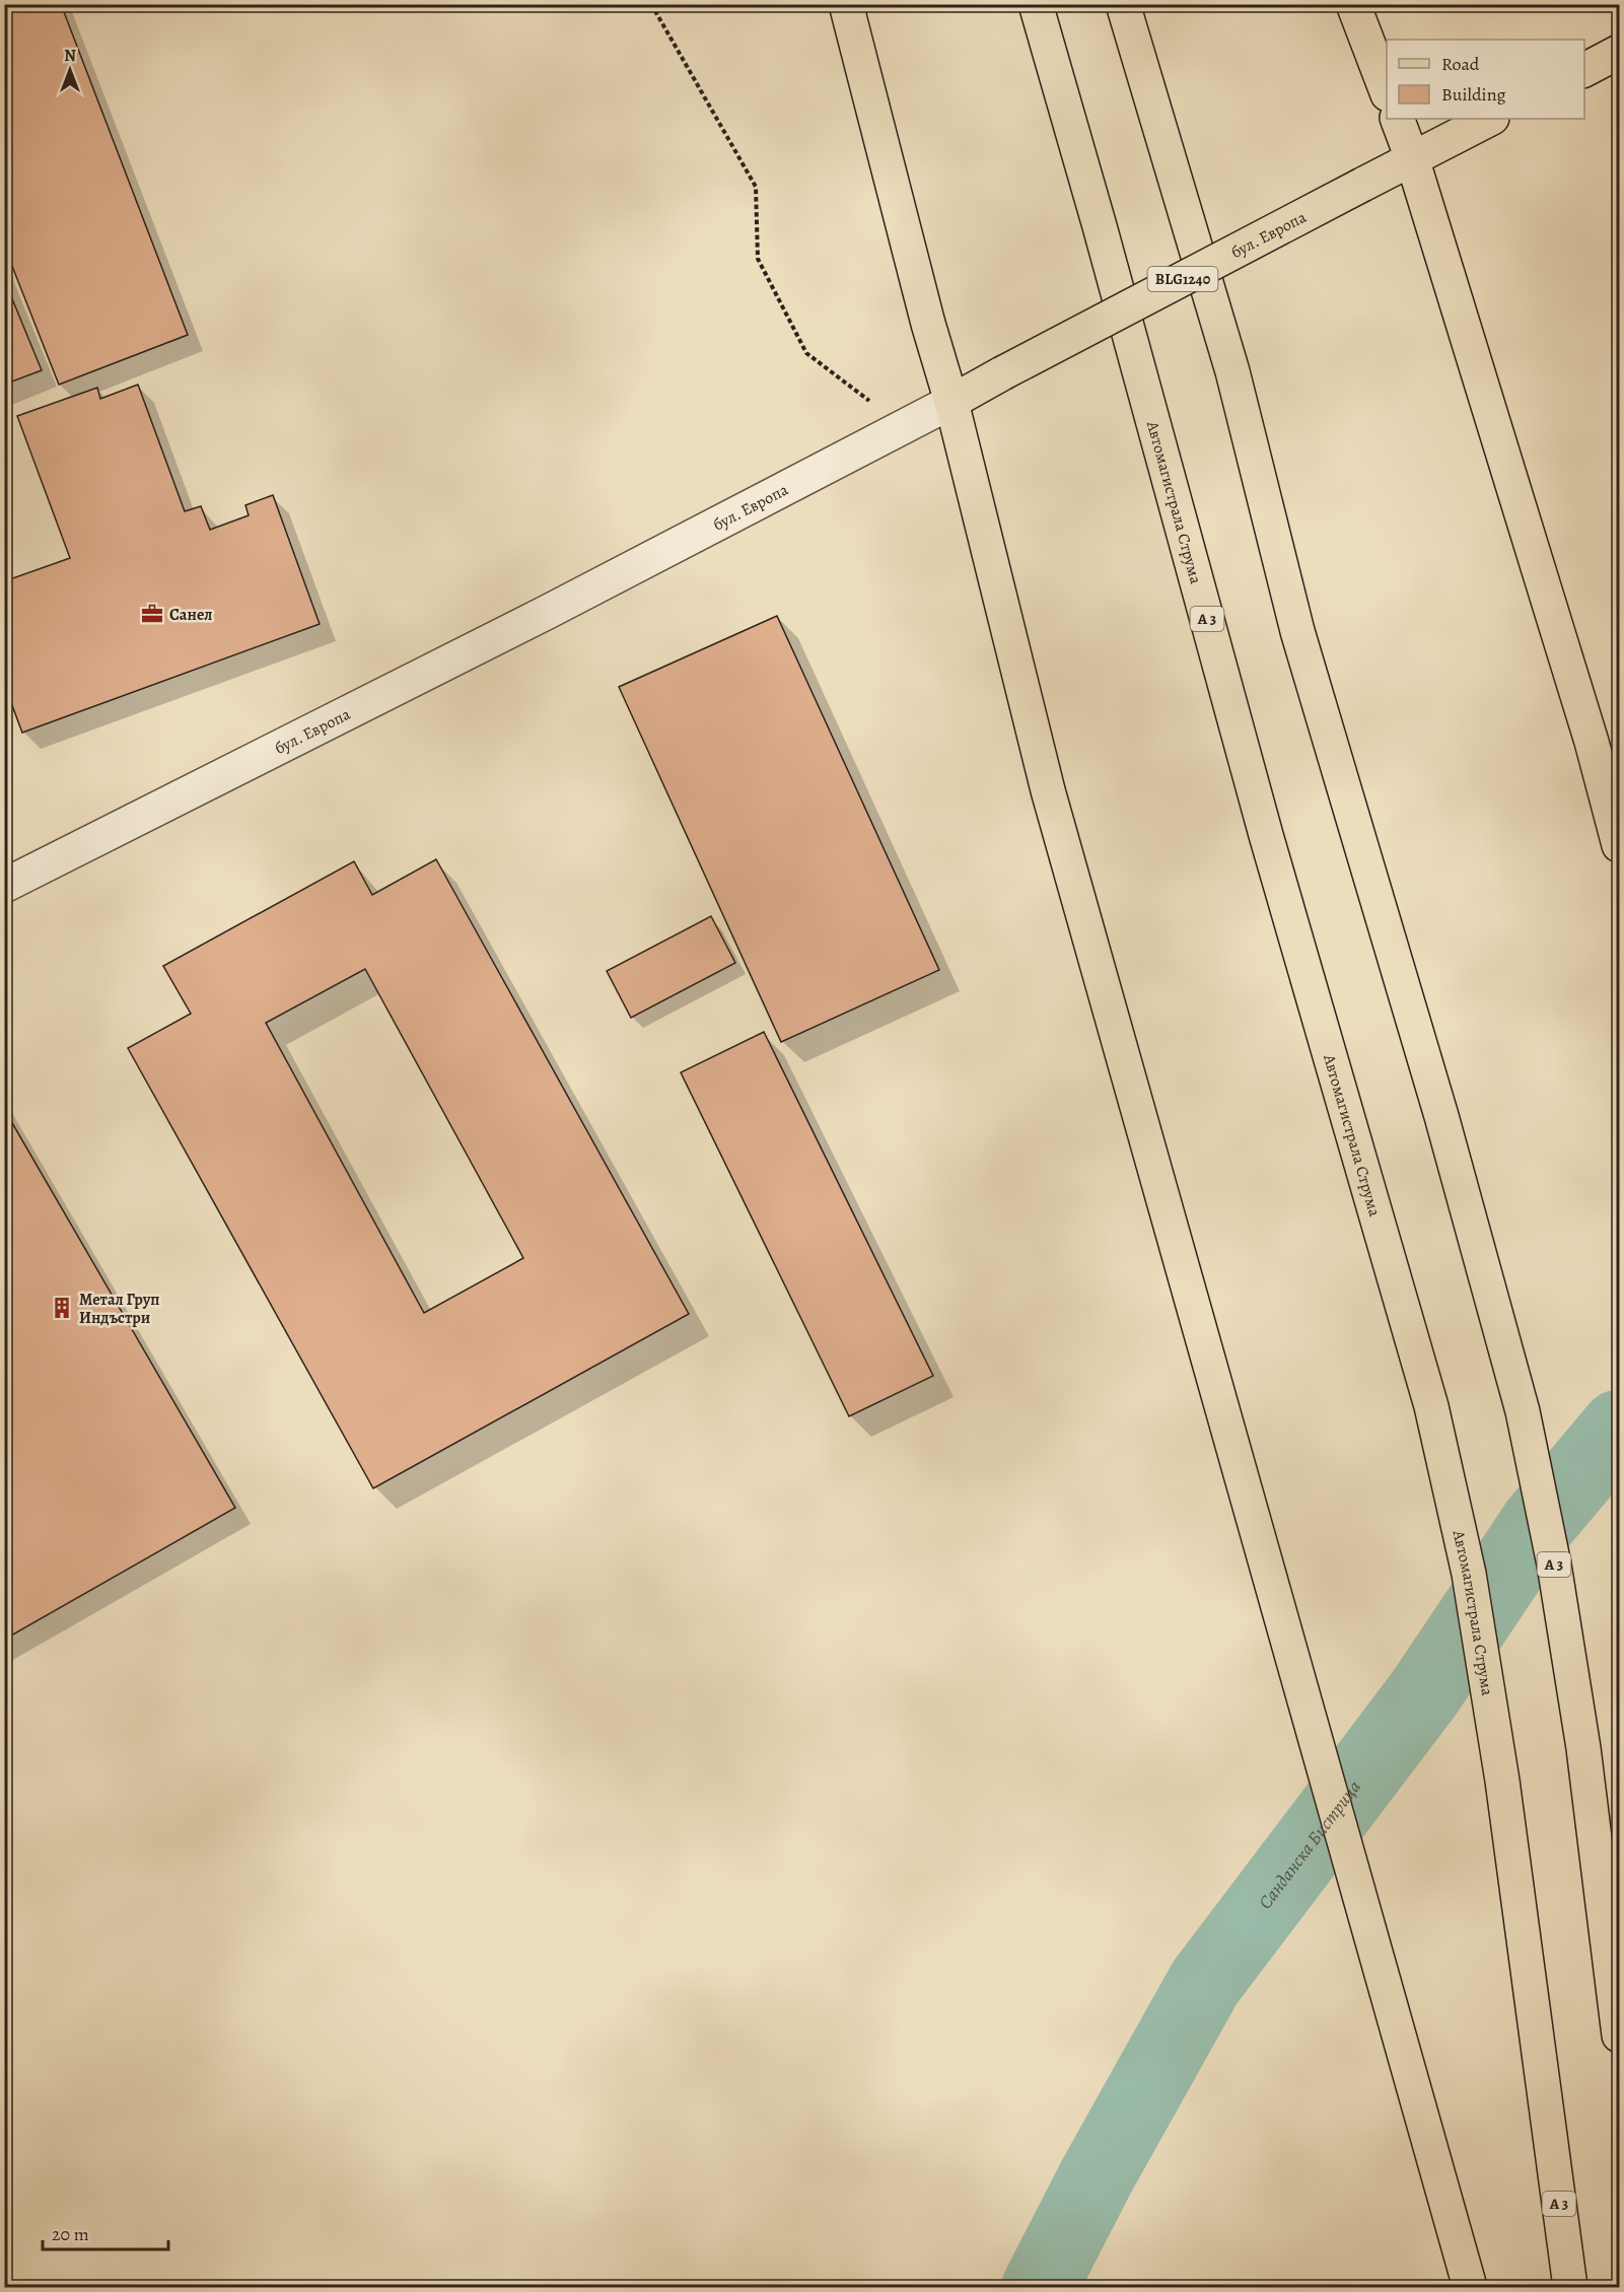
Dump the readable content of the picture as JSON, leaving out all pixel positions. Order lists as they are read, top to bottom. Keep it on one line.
{"streets":{"main road":["бул. Европа","BLG1240","Автомагистрала Струма","A 3"]},"water":["Санданска Бистрица"],"places":{"office":["Санел"],"building":["Метал Груп Индъстри"]},"legend":["Road","Building"],"scale_bar":"20 m","north":"top"}
